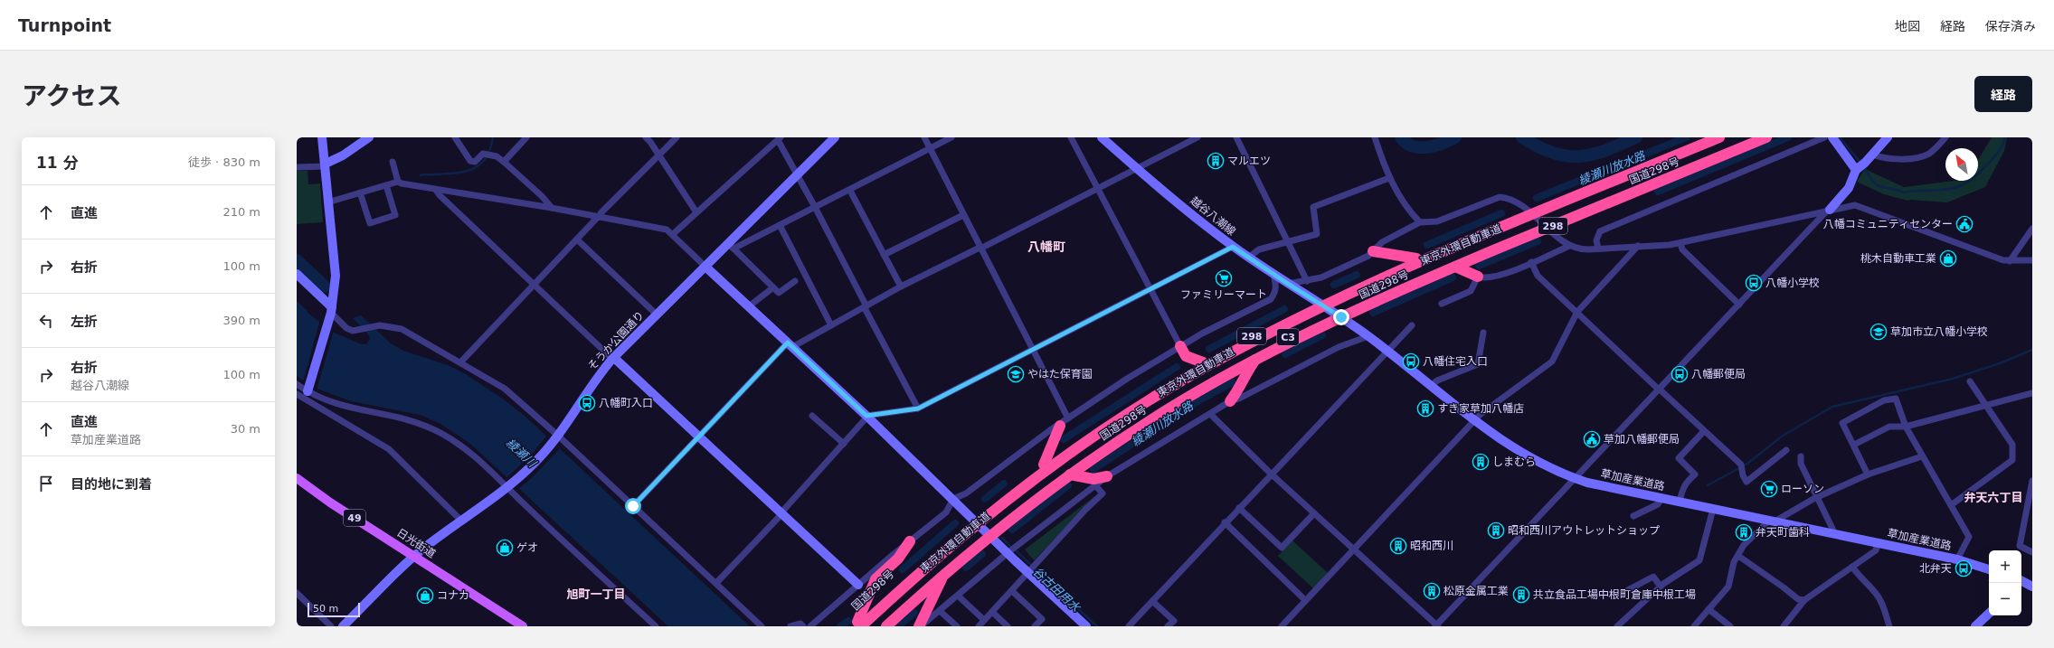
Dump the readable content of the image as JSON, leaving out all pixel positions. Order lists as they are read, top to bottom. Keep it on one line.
{"streets":{"highway":["国道298号","298","東京外環自動車道","C3"],"main road":["49","日光街道"],"street":["越谷八潮線","そうか公園通り","草加産業道路"]},"crossings":[["国道298号","越谷八潮線"],["国道298号","東京外環自動車道"],["国道298号","草加産業道路"],["越谷八潮線","草加産業道路"],["そうか公園通り","日光街道"]],"districts":["八幡町","弁天六丁目","旭町一丁目"],"water":["綾瀬川放水路","綾瀬川","谷古田用水"],"places":{"building":["マルエツ","すき家草加八幡店","しまむら","昭和西川アウトレットショップ","弁天町歯科","昭和西川","松原金属工業","共立食品工場中根町倉庫中根工場"],"public building":["八幡コミュニティセンター","草加八幡郵便局"],"shop":["桃木自動車工業","ゲオ","コナカ"],"supermarket":["ファミリーマート","ローソン"],"bus stop":["八幡小学校","八幡住宅入口","八幡郵便局","八幡町入口","北弁天"],"school or university":["草加市立八幡小学校","やはた保育園"]},"scale_bar":"50 m","north":"top left","page":{"header":"Turnpoint","nav":["地図","経路","保存済み"],"title":"アクセス","buttons":"経路","heading":["11 分","徒歩 · 830 m"],"list":[["直進","210 m"],["右折","100 m"],["左折","390 m"],["右折","越谷八潮線","100 m"],["直進","草加産業道路","30 m"],"目的地に到着"],"map_buttons":["+","−"],"scale":"50 m"}}
